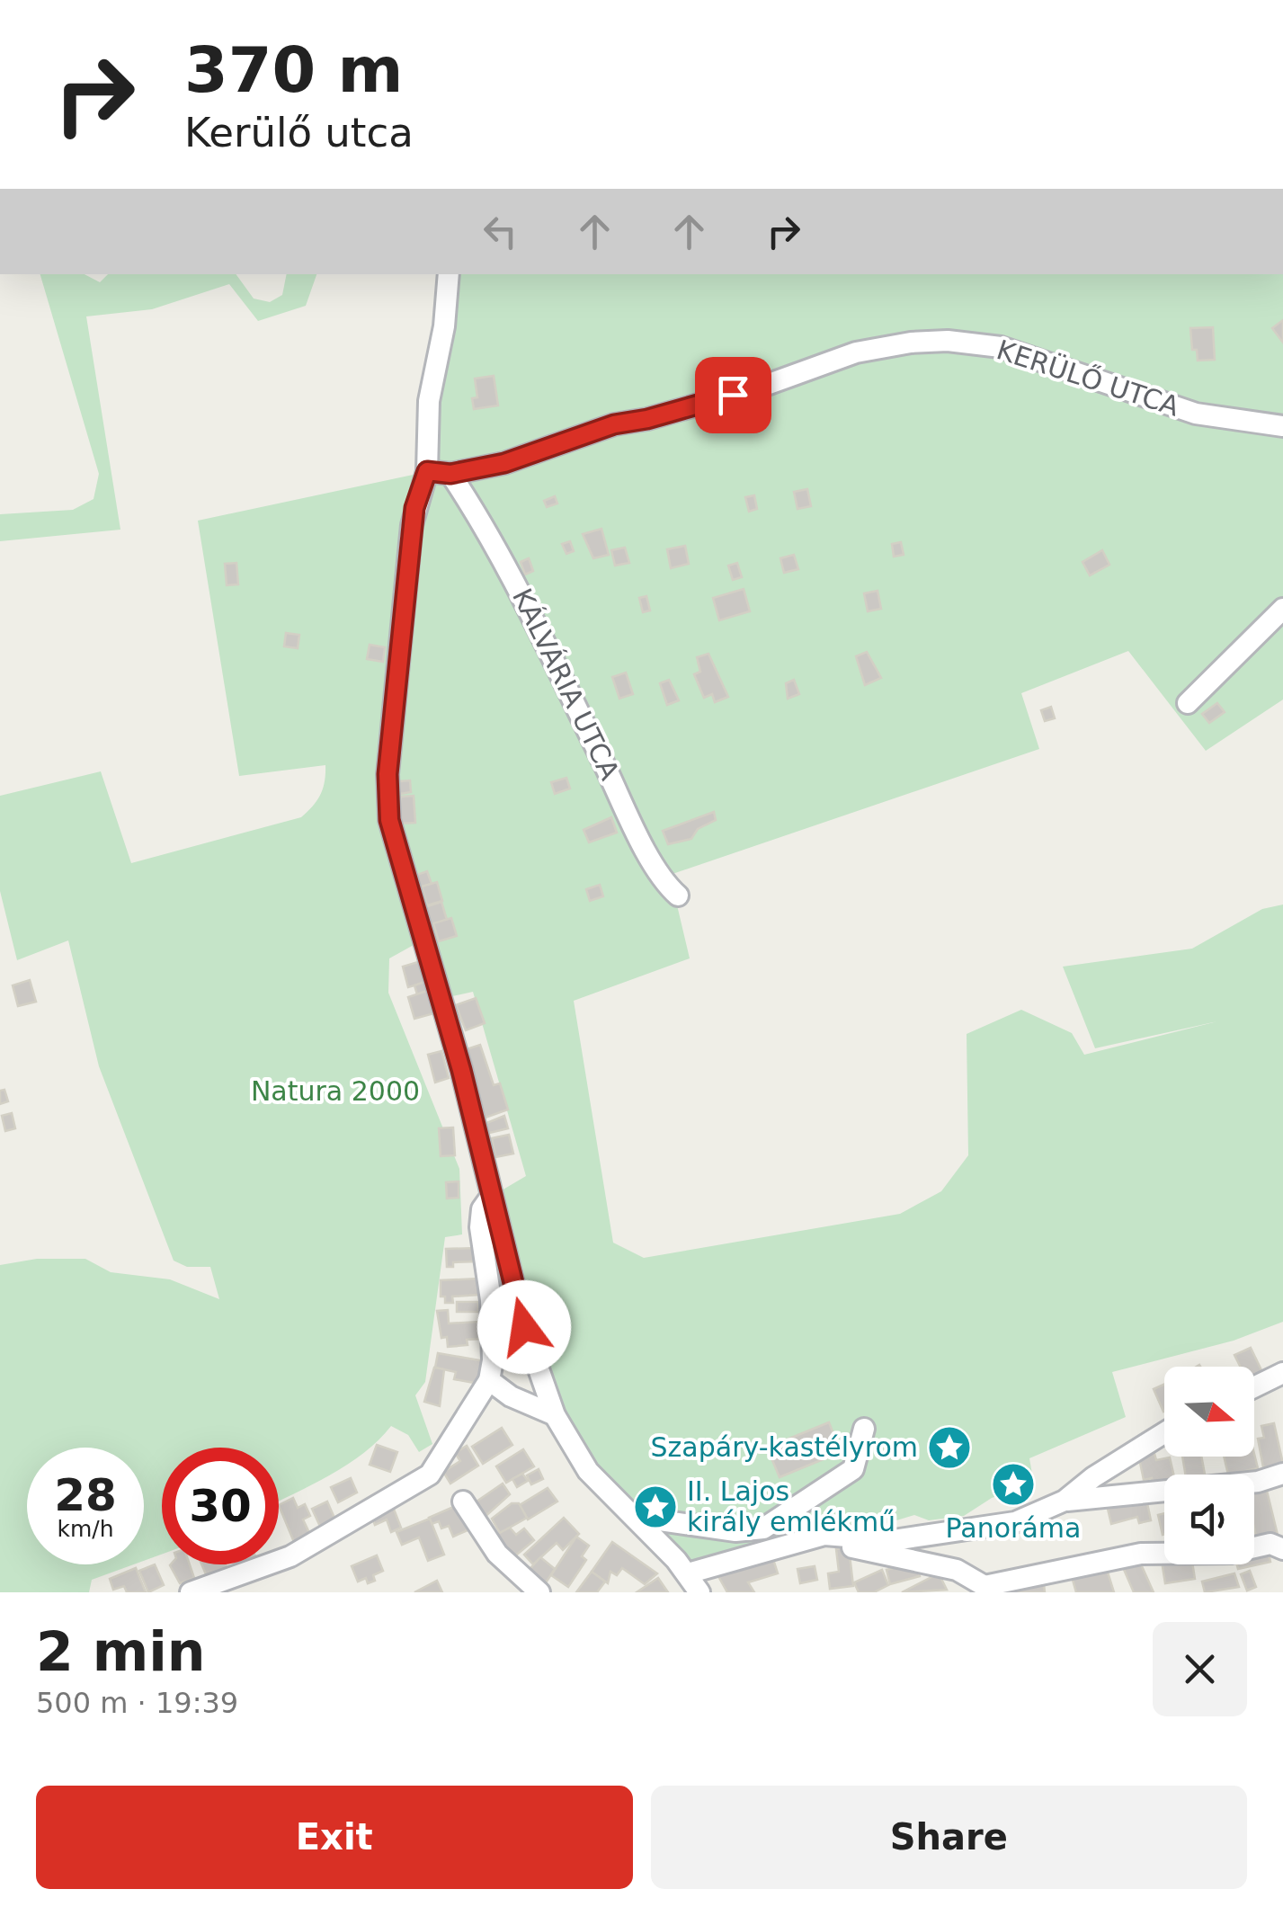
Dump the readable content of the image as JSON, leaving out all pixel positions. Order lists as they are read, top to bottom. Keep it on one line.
{"streets":{"street":["KERÜLŐ UTCA","KÁLVÁRIA UTCA"]},"crossings":[["KERÜLŐ UTCA","KÁLVÁRIA UTCA"]],"parks":["Natura 2000"],"places":{"place":["Szapáry-kastélyrom","Panoráma","II. Lajos király emlékmű"]},"north":"right","page":{"turn":["370 m","Kerülő utca"],"speed":"28 km/h","limit":"30","heading":["2 min","500 m · 19:39"],"buttons":["Exit","Share"]}}
